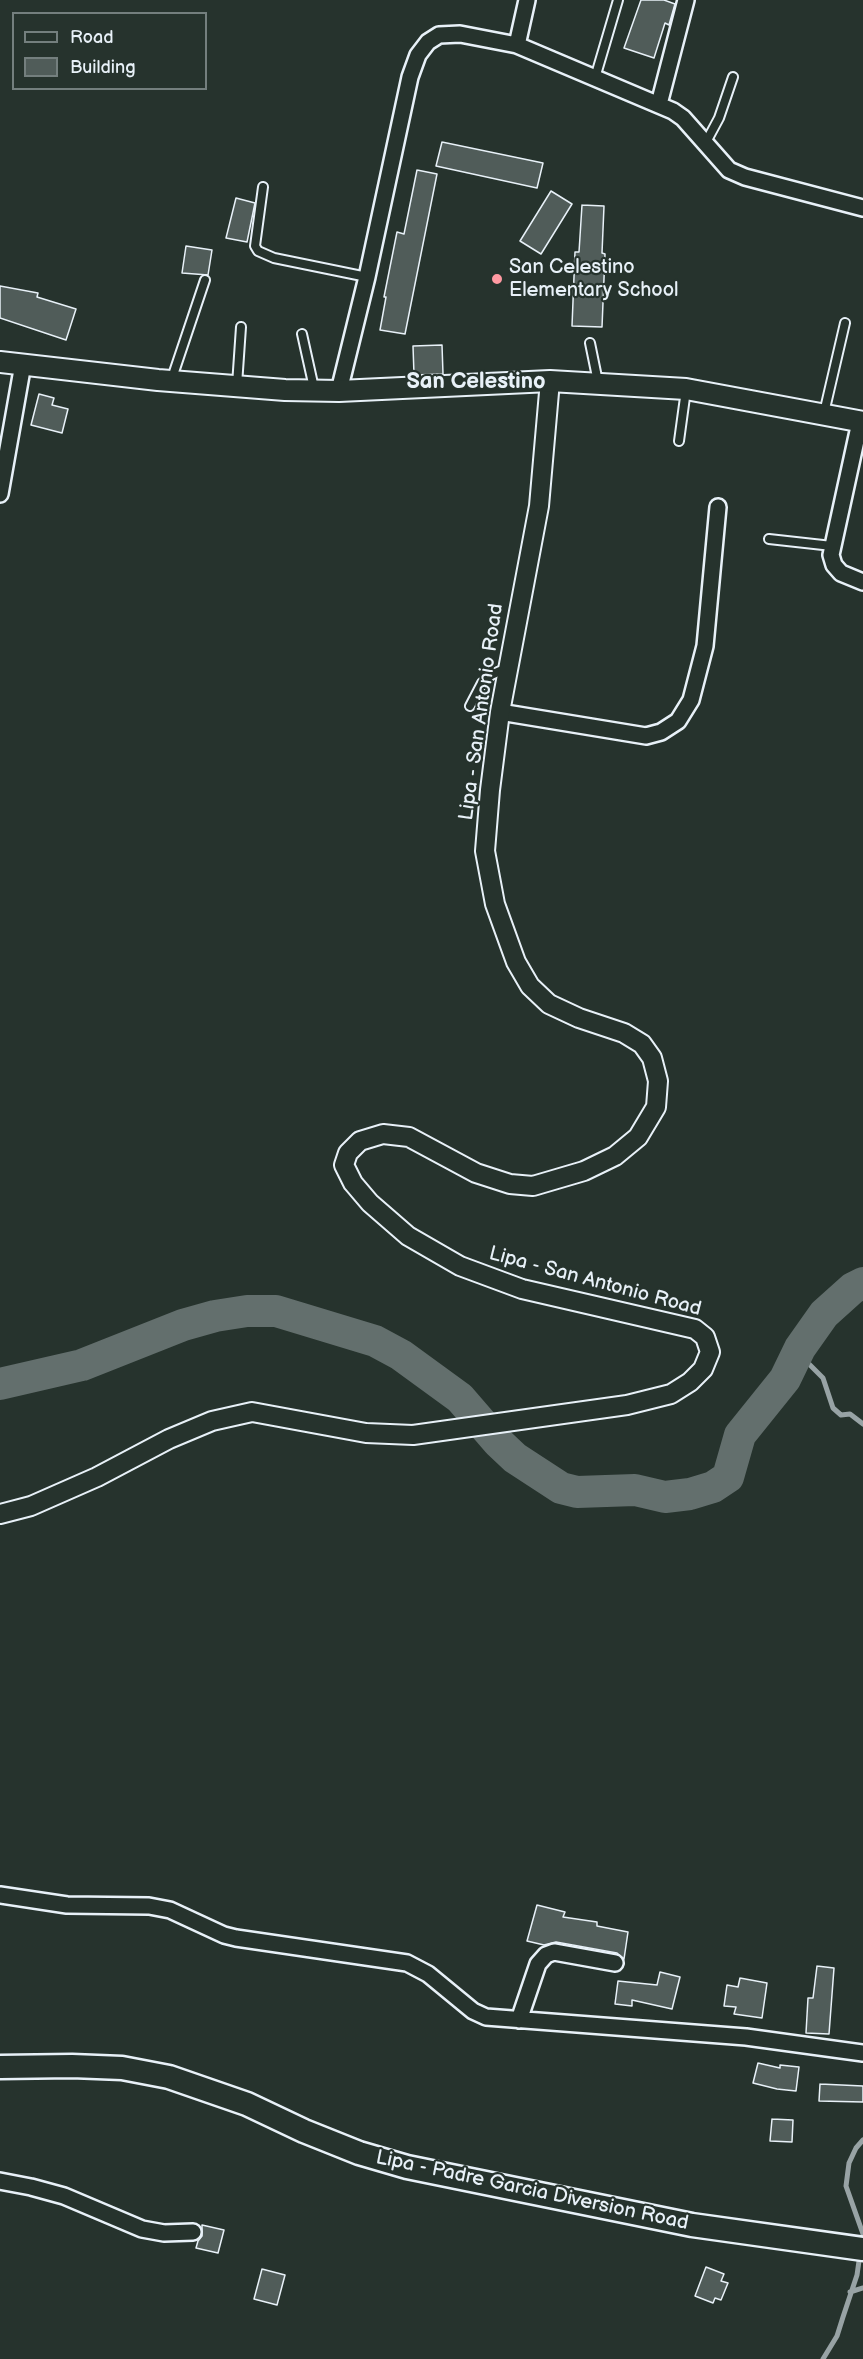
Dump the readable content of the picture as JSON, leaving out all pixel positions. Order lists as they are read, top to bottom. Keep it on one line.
{"streets":{"main road":["Lipa - Padre Garcia Diversion Road"],"street":["Lipa - San Antonio Road"]},"districts":["San Celestino"],"places":["San Celestino Elementary School"],"legend":["Road","Building"]}
